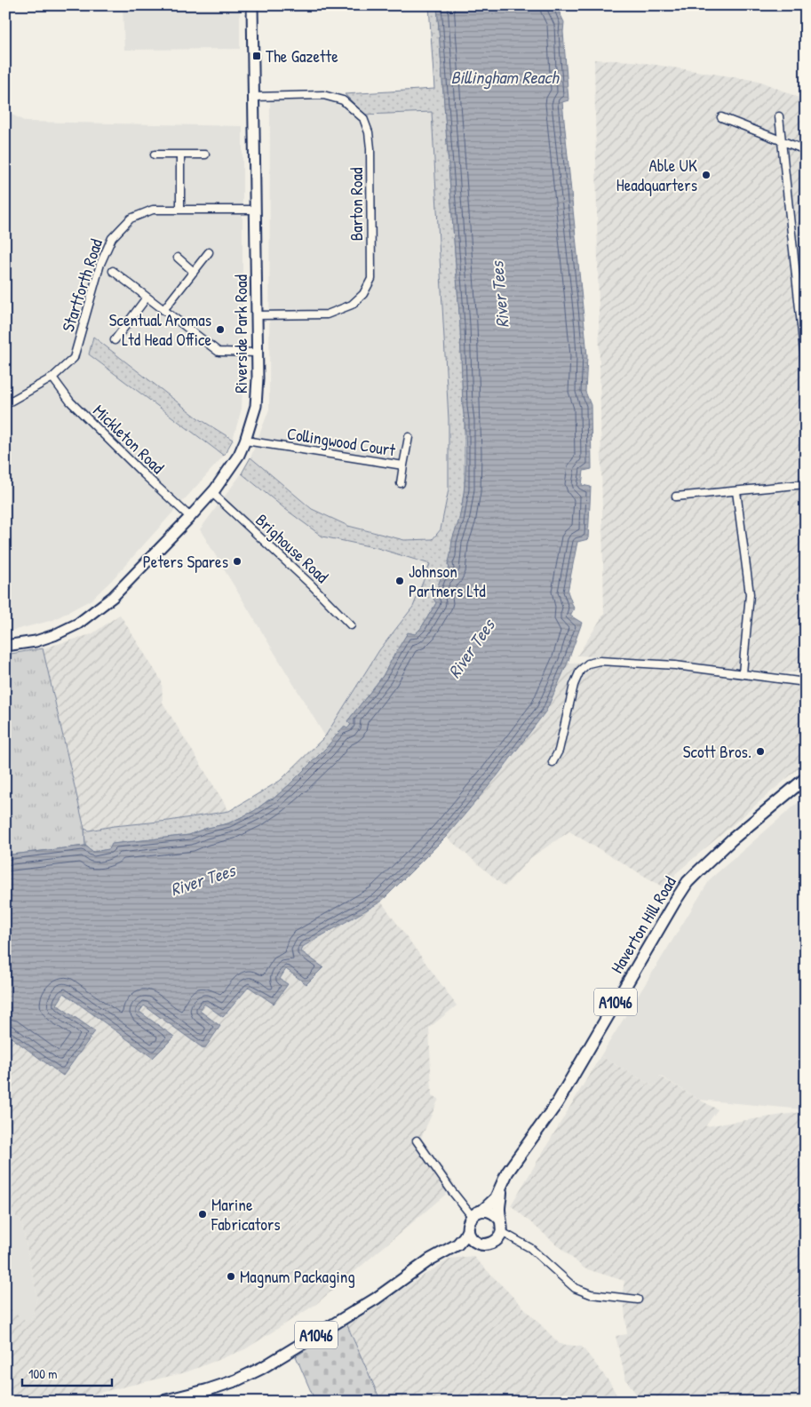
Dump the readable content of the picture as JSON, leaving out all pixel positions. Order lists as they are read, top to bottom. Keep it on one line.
{"streets":{"main road":["Haverton Hill Road","A1046"],"street":["Barton Road","Startforth Road","Riverside Park Road","Mickleton Road","Collingwood Court","Brighouse Road"]},"crossings":[["Barton Road","Riverside Park Road"],["Startforth Road","Riverside Park Road"],["Startforth Road","Mickleton Road"],["Riverside Park Road","Mickleton Road"],["Riverside Park Road","Collingwood Court"],["Riverside Park Road","Brighouse Road"],["Haverton Hill Road","A1046"]],"water":["Billingham Reach","River Tees"],"places":{"transit":["The Gazette"],"other":["Able UK Headquarters","Scentual Aromas Ltd Head Office","Peters Spares","Johnson Partners Ltd","Scott Bros.","Marine Fabricators","Magnum Packaging"]},"scale_bar":"100 m"}
